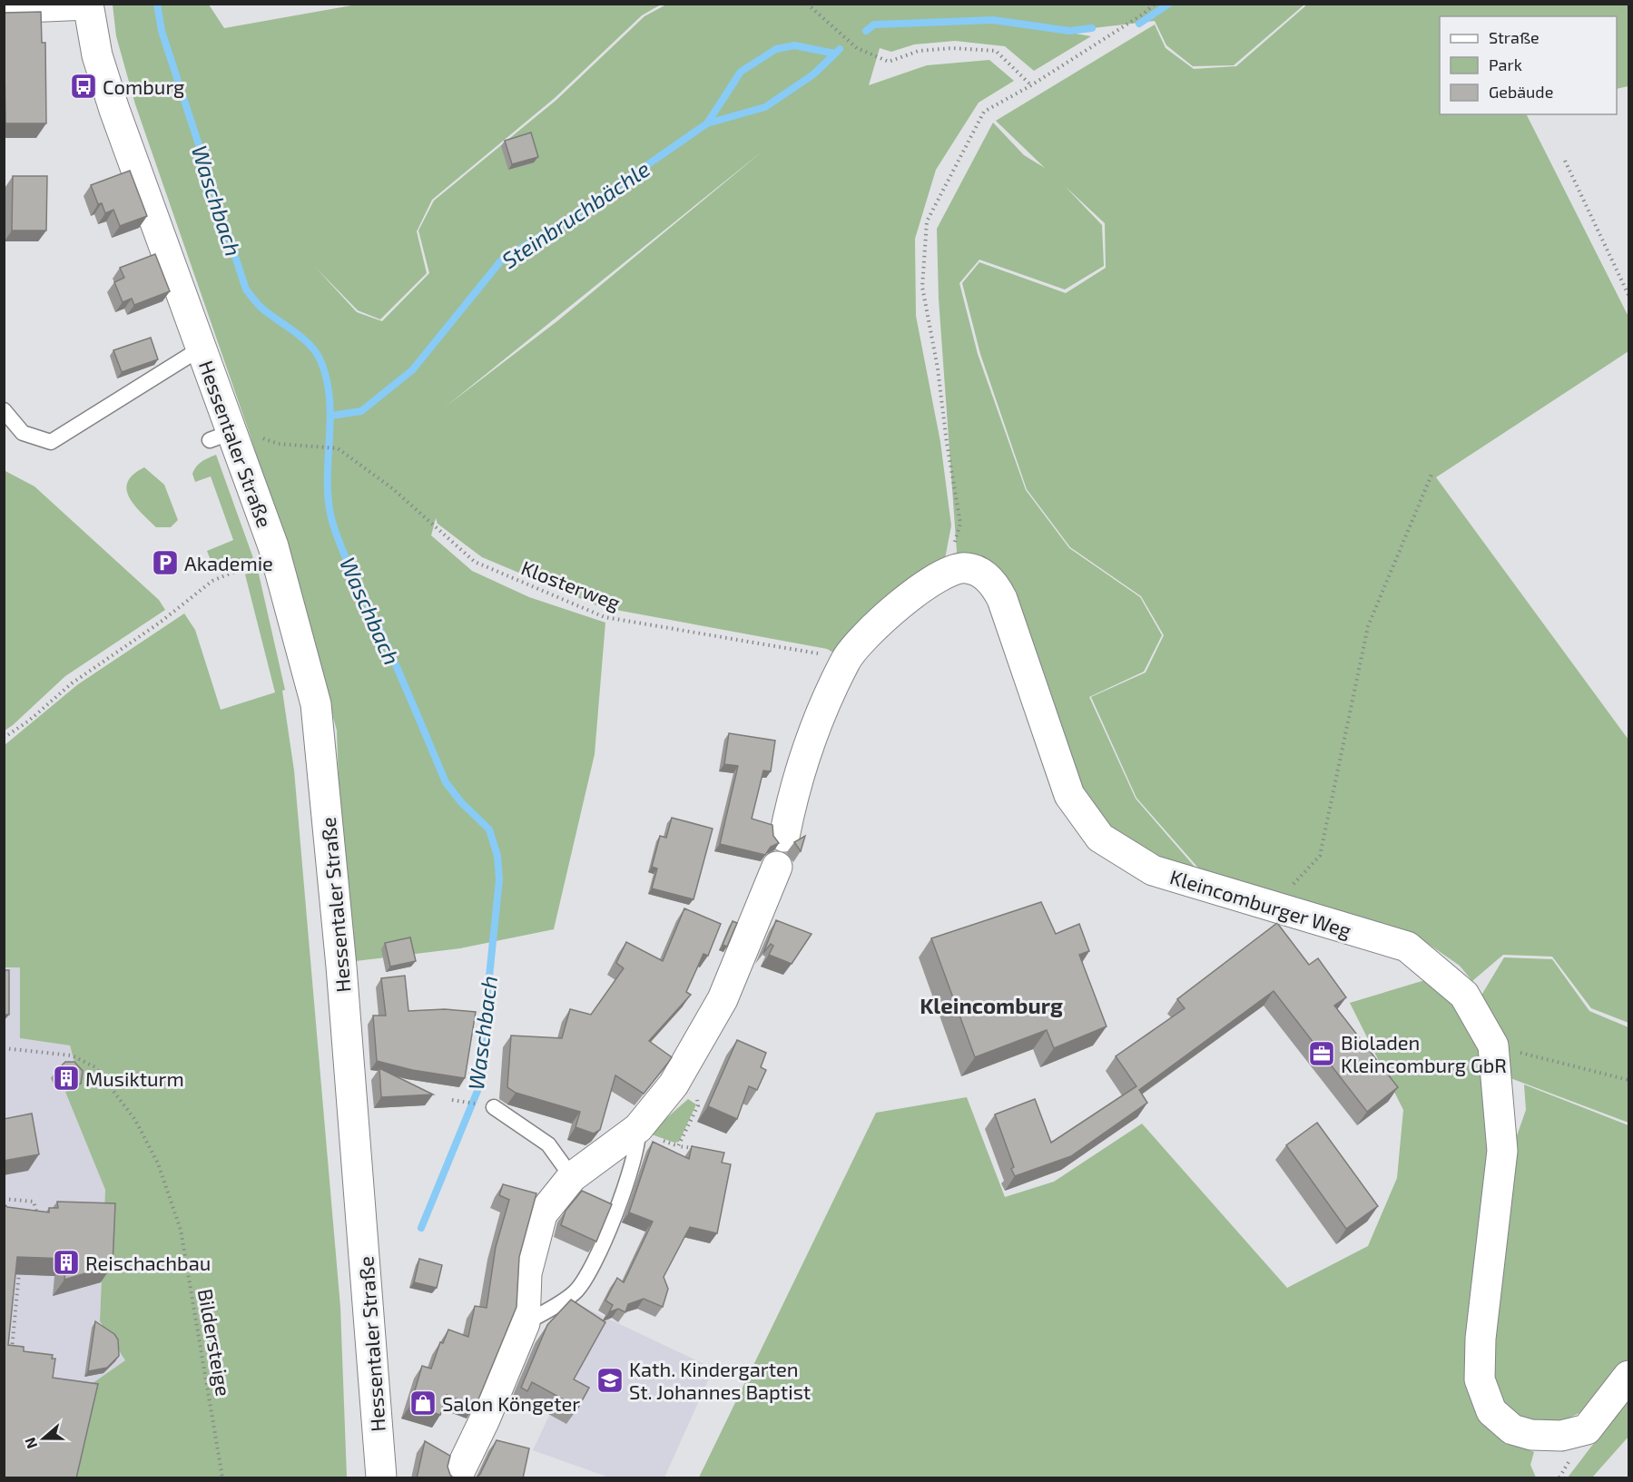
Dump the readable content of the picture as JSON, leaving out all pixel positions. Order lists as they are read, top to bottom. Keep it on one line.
{"streets":{"street":["Hessentaler Straße","Kleincomburger Weg"],"path":["Klosterweg","Bildersteige"]},"districts":["Kleincomburg"],"water":["Waschbach","Steinbruchbächle"],"places":{"bus stop":["Comburg"],"parking":["Akademie"],"office":["Bioladen Kleincomburg GbR"],"building":["Musikturm","Reischachbau"],"school or university":["Kath. Kindergarten St. Johannes Baptist"],"shop":["Salon Köngeter"]},"legend":["Straße","Park","Gebäude"],"north":"left"}
